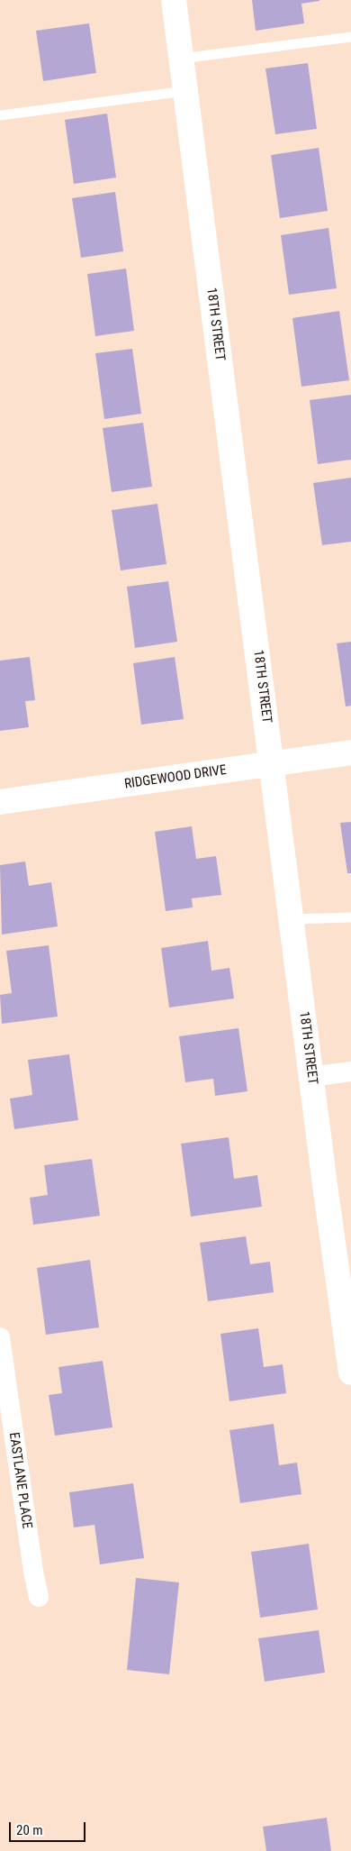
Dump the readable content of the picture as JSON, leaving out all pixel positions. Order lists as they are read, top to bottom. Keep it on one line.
{"streets":{"street":["18TH STREET","RIDGEWOOD DRIVE","EASTLANE PLACE"]},"crossings":[["18TH STREET","RIDGEWOOD DRIVE"]],"scale_bar":"20 m"}
